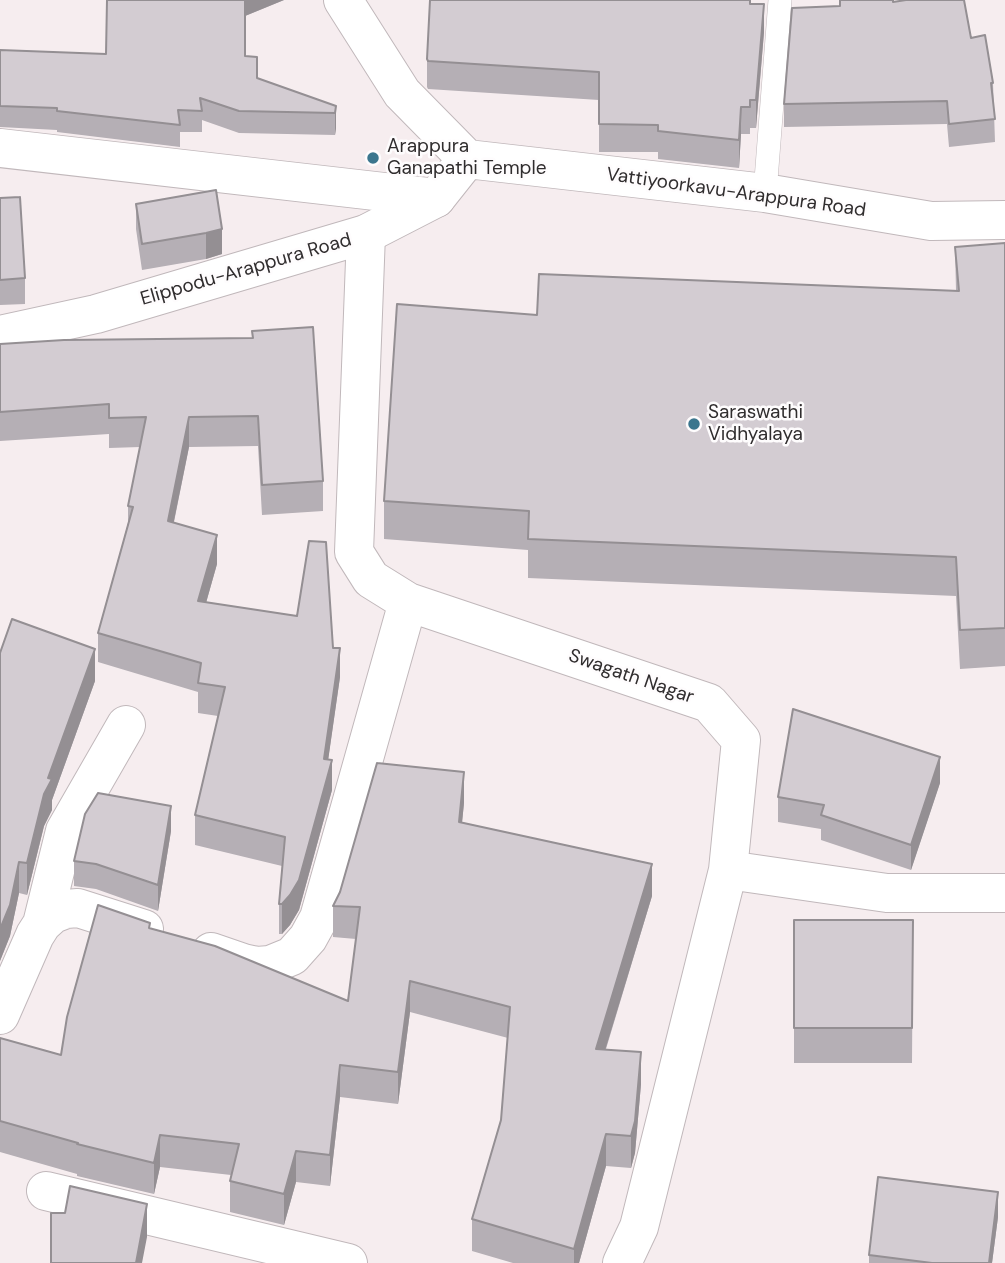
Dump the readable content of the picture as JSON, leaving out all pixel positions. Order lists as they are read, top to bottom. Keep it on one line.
{"streets":{"street":["Vattiyoorkavu-Arappura Road","Elippodu-Arappura Road","Swagath Nagar"]},"crossings":[["Vattiyoorkavu-Arappura Road","Elippodu-Arappura Road"],["Elippodu-Arappura Road","Swagath Nagar"]],"places":["Arappura Ganapathi Temple","Saraswathi Vidhyalaya"]}
